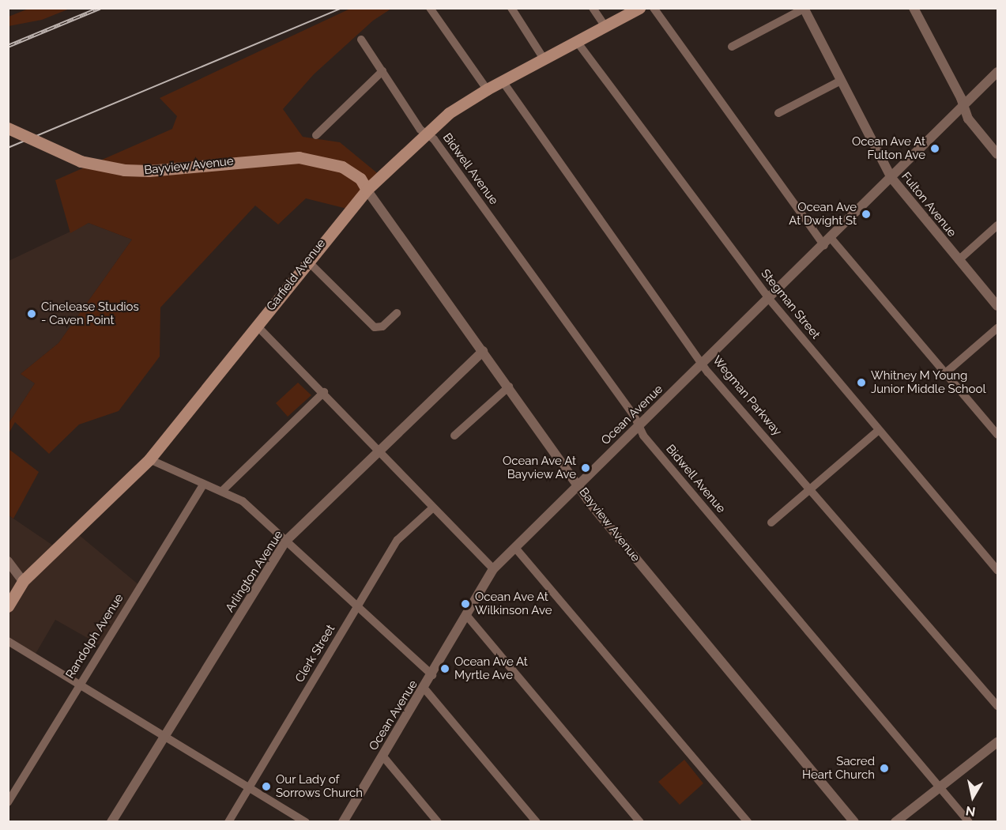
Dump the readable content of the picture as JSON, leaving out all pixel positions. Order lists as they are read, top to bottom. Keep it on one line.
{"streets":{"main road":["Bayview Avenue","Garfield Avenue"],"street":["Bidwell Avenue","Fulton Avenue","Stegman Street","Wegman Parkway","Ocean Avenue","Arlington Avenue","Randolph Avenue","Clerk Street"]},"crossings":[["Bayview Avenue","Garfield Avenue"],["Bayview Avenue","Ocean Avenue"],["Bayview Avenue","Arlington Avenue"],["Bidwell Avenue","Garfield Avenue"],["Bidwell Avenue","Ocean Avenue"],["Fulton Avenue","Ocean Avenue"],["Garfield Avenue","Stegman Street"],["Garfield Avenue","Wegman Parkway"],["Stegman Street","Ocean Avenue"],["Wegman Parkway","Ocean Avenue"]],"places":["Ocean Ave At Fulton Ave","Ocean Ave At Dwight St","Cinelease Studios - Caven Point","Whitney M Young Junior Middle School","Ocean Ave At Bayview Ave","Ocean Ave At Wilkinson Ave","Ocean Ave At Myrtle Ave","Sacred Heart Church","Our Lady of Sorrows Church"],"north":"bottom"}
